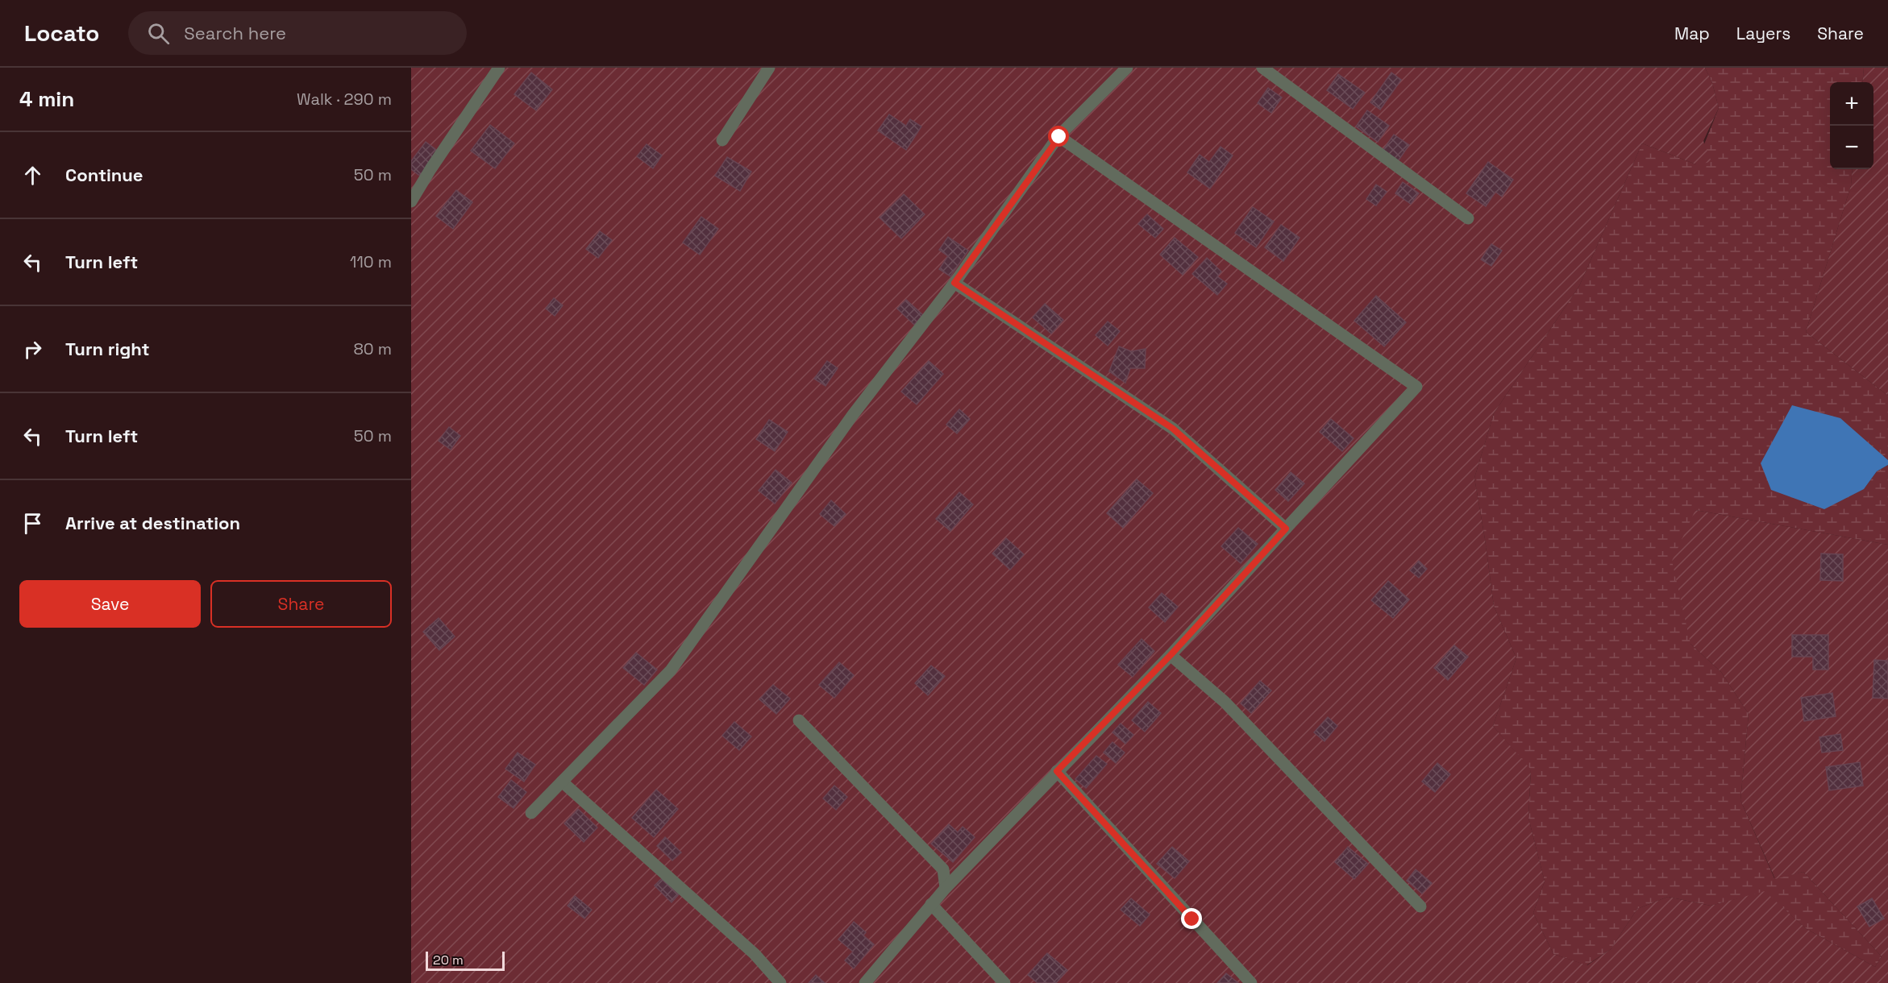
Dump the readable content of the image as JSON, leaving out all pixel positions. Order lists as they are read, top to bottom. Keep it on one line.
{"scale_bar":"20 m","page":{"header":"Locato","search":"Search here","nav":["Map","Layers","Share"],"heading":["4 min","Walk · 290 m"],"map_buttons":["+","−"],"list":[["Continue","50 m"],["Turn left","110 m"],["Turn right","80 m"],["Turn left","50 m"],"Arrive at destination"],"buttons":["Save","Share"],"scale":"20 m"}}
